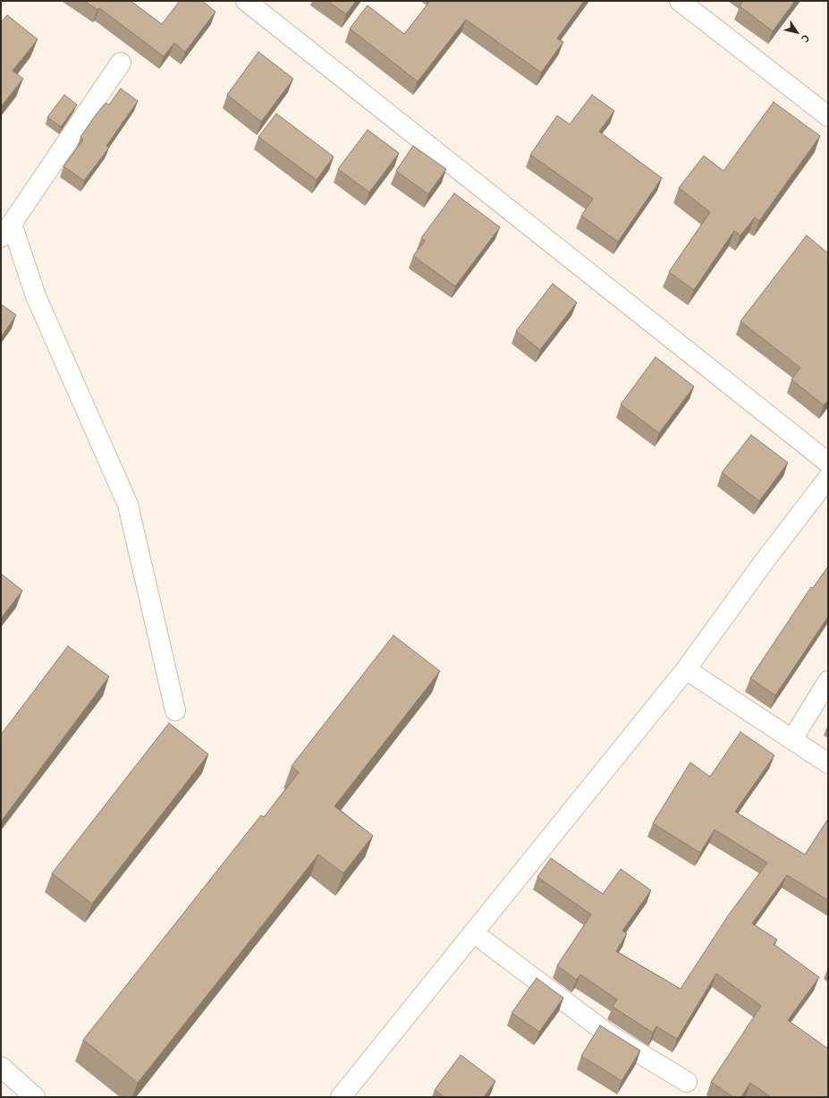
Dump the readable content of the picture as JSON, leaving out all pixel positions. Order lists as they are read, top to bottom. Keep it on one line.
{"north":"bottom right"}
